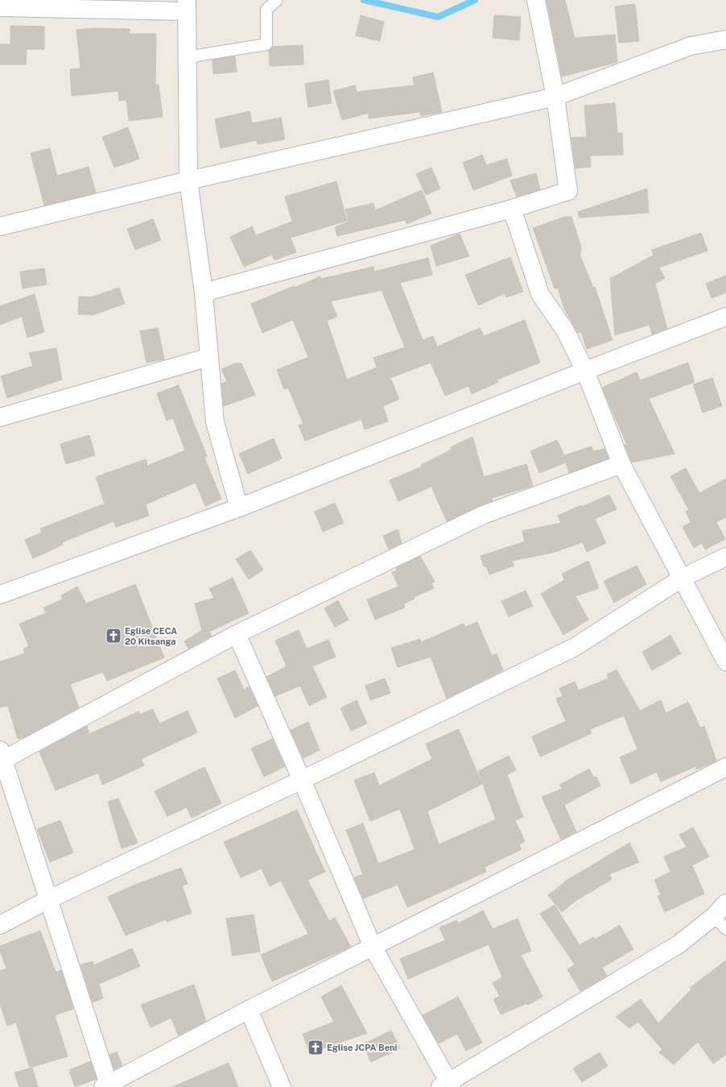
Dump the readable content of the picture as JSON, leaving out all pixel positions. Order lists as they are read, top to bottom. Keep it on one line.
{"places":{"church":["Eglise CECA 20 Kitsanga","Eglise JCPA Beni"]}}
